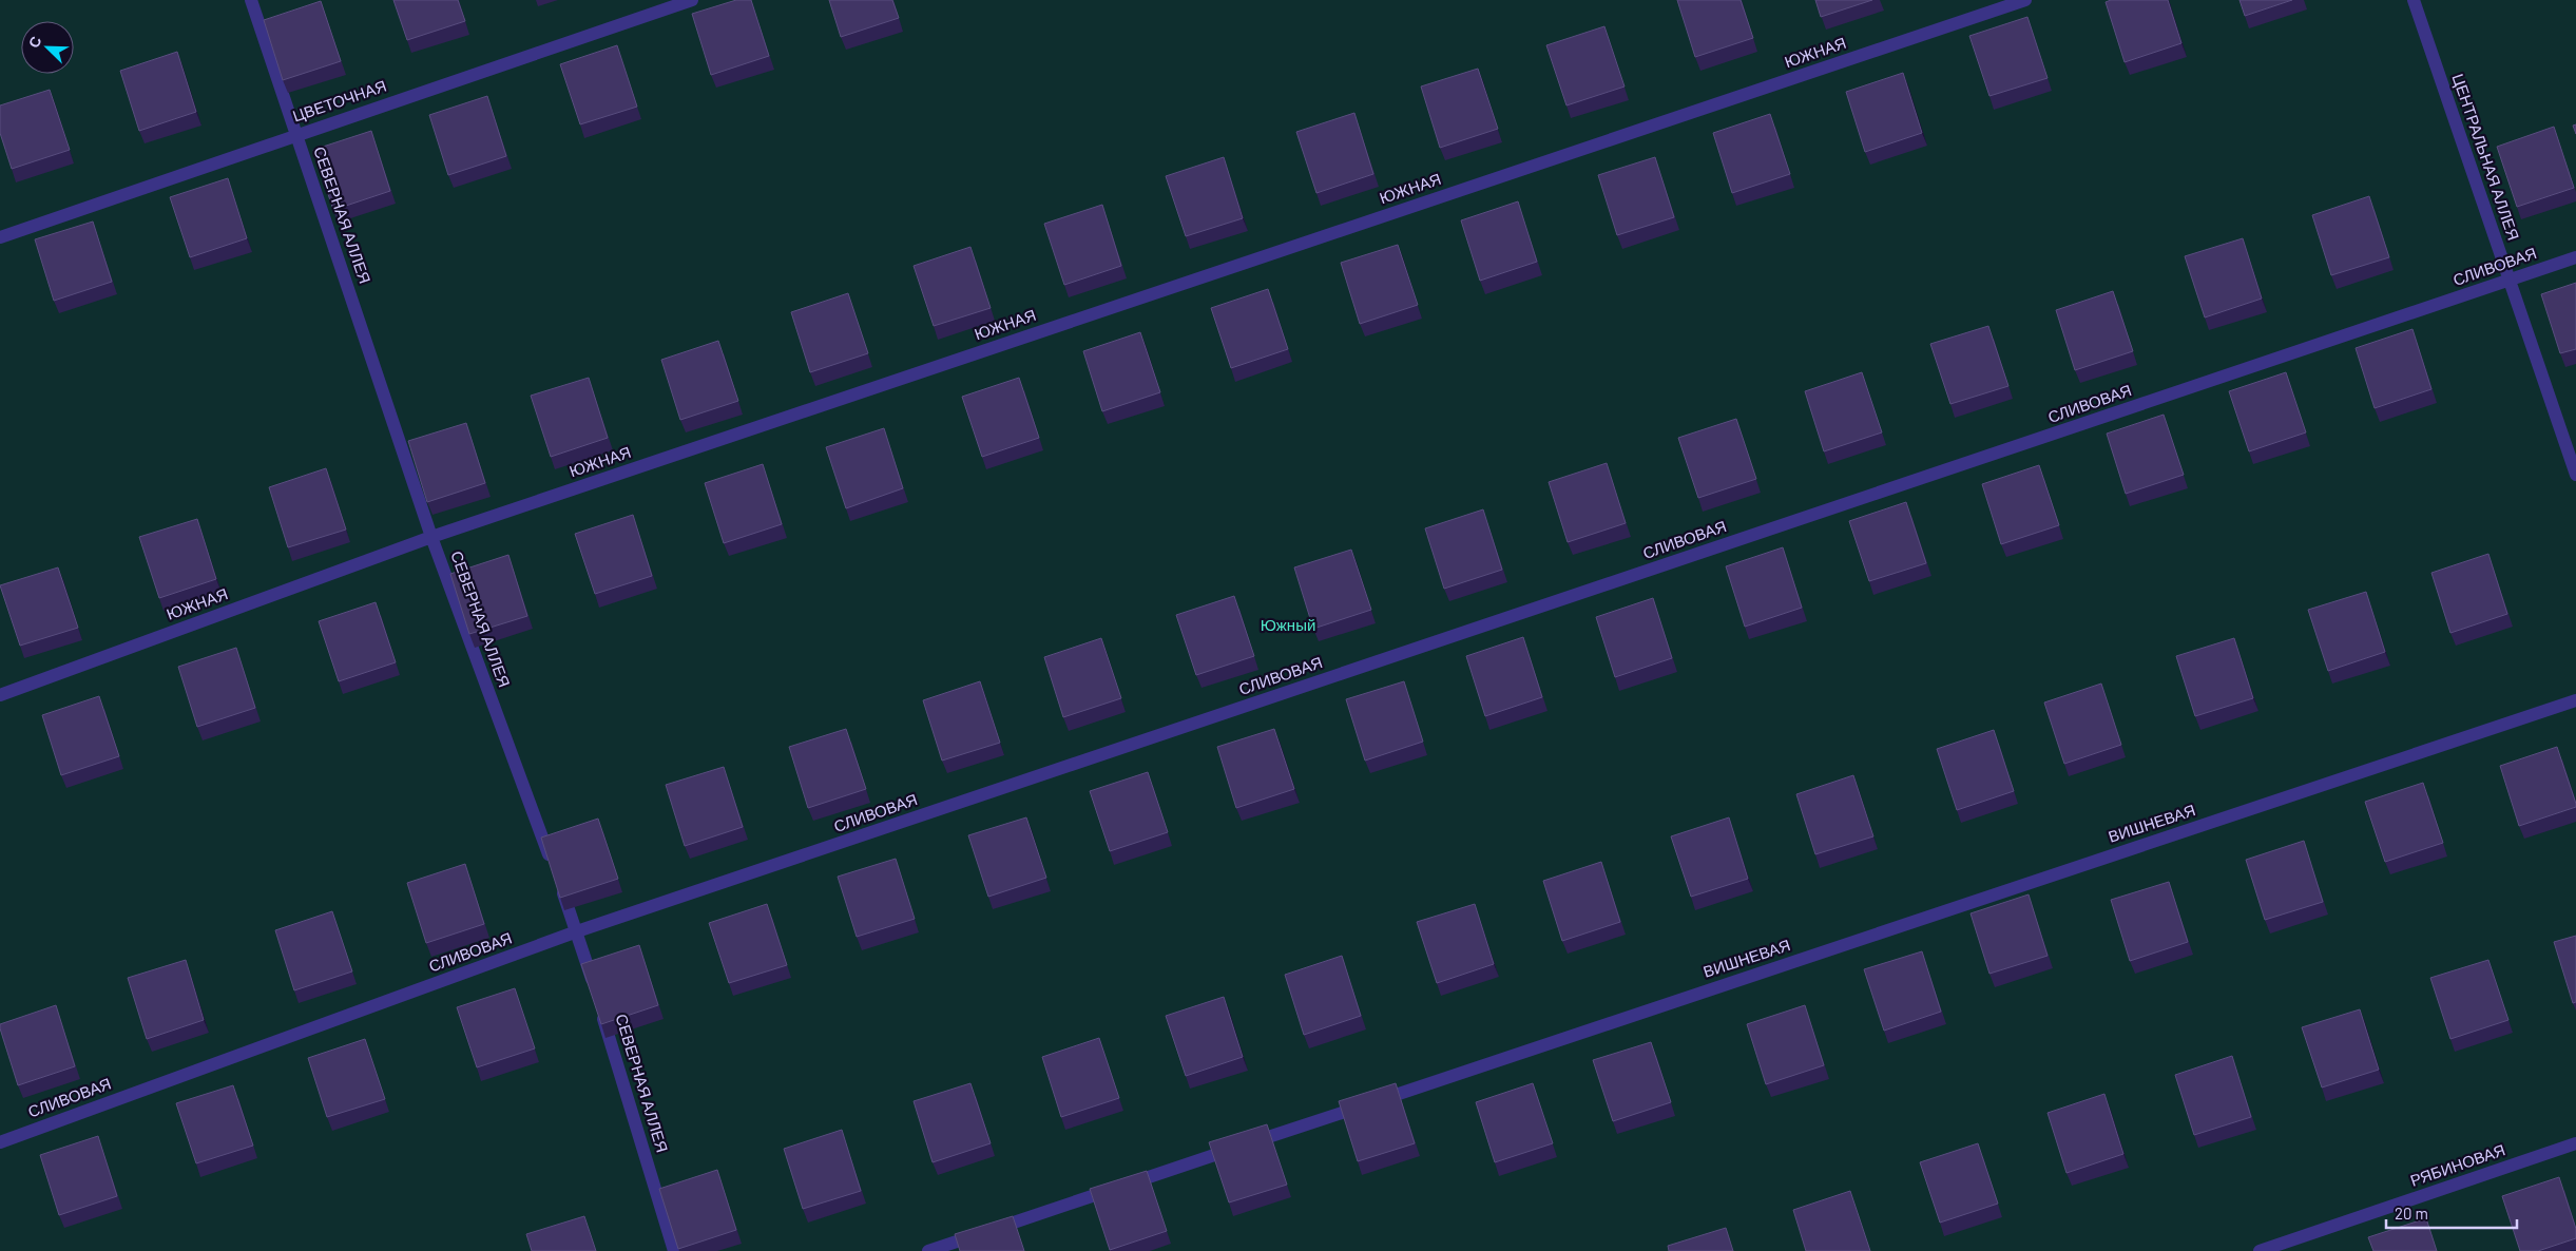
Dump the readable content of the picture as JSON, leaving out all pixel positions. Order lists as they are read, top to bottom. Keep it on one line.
{"streets":{"street":["ЮЖНАЯ","ЦВЕТОЧНАЯ","ЦЕНТРАЛЬНАЯ АЛЛЕЯ","СЕВЕРНАЯ АЛЛЕЯ","СЛИВОВАЯ","ВИШНЕВАЯ","РЯБИНОВАЯ"]},"crossings":[["ЮЖНАЯ","СЕВЕРНАЯ АЛЛЕЯ"],["ЦВЕТОЧНАЯ","СЕВЕРНАЯ АЛЛЕЯ"],["ЦЕНТРАЛЬНАЯ АЛЛЕЯ","СЛИВОВАЯ"],["СЕВЕРНАЯ АЛЛЕЯ","СЛИВОВАЯ"]],"parks":["Южный"],"scale_bar":"20 m","north":"top left"}
